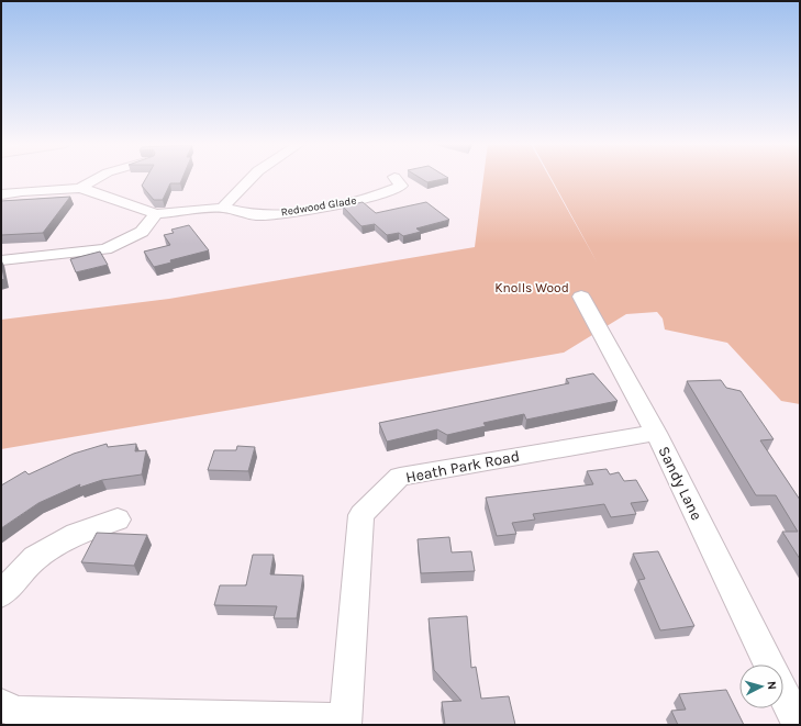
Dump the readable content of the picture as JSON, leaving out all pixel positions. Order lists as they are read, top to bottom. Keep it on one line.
{"streets":{"street":["Redwood Glade","Heath Park Road","Sandy Lane"]},"crossings":[["Heath Park Road","Sandy Lane"]],"parks":["Knolls Wood"],"north":"right"}
